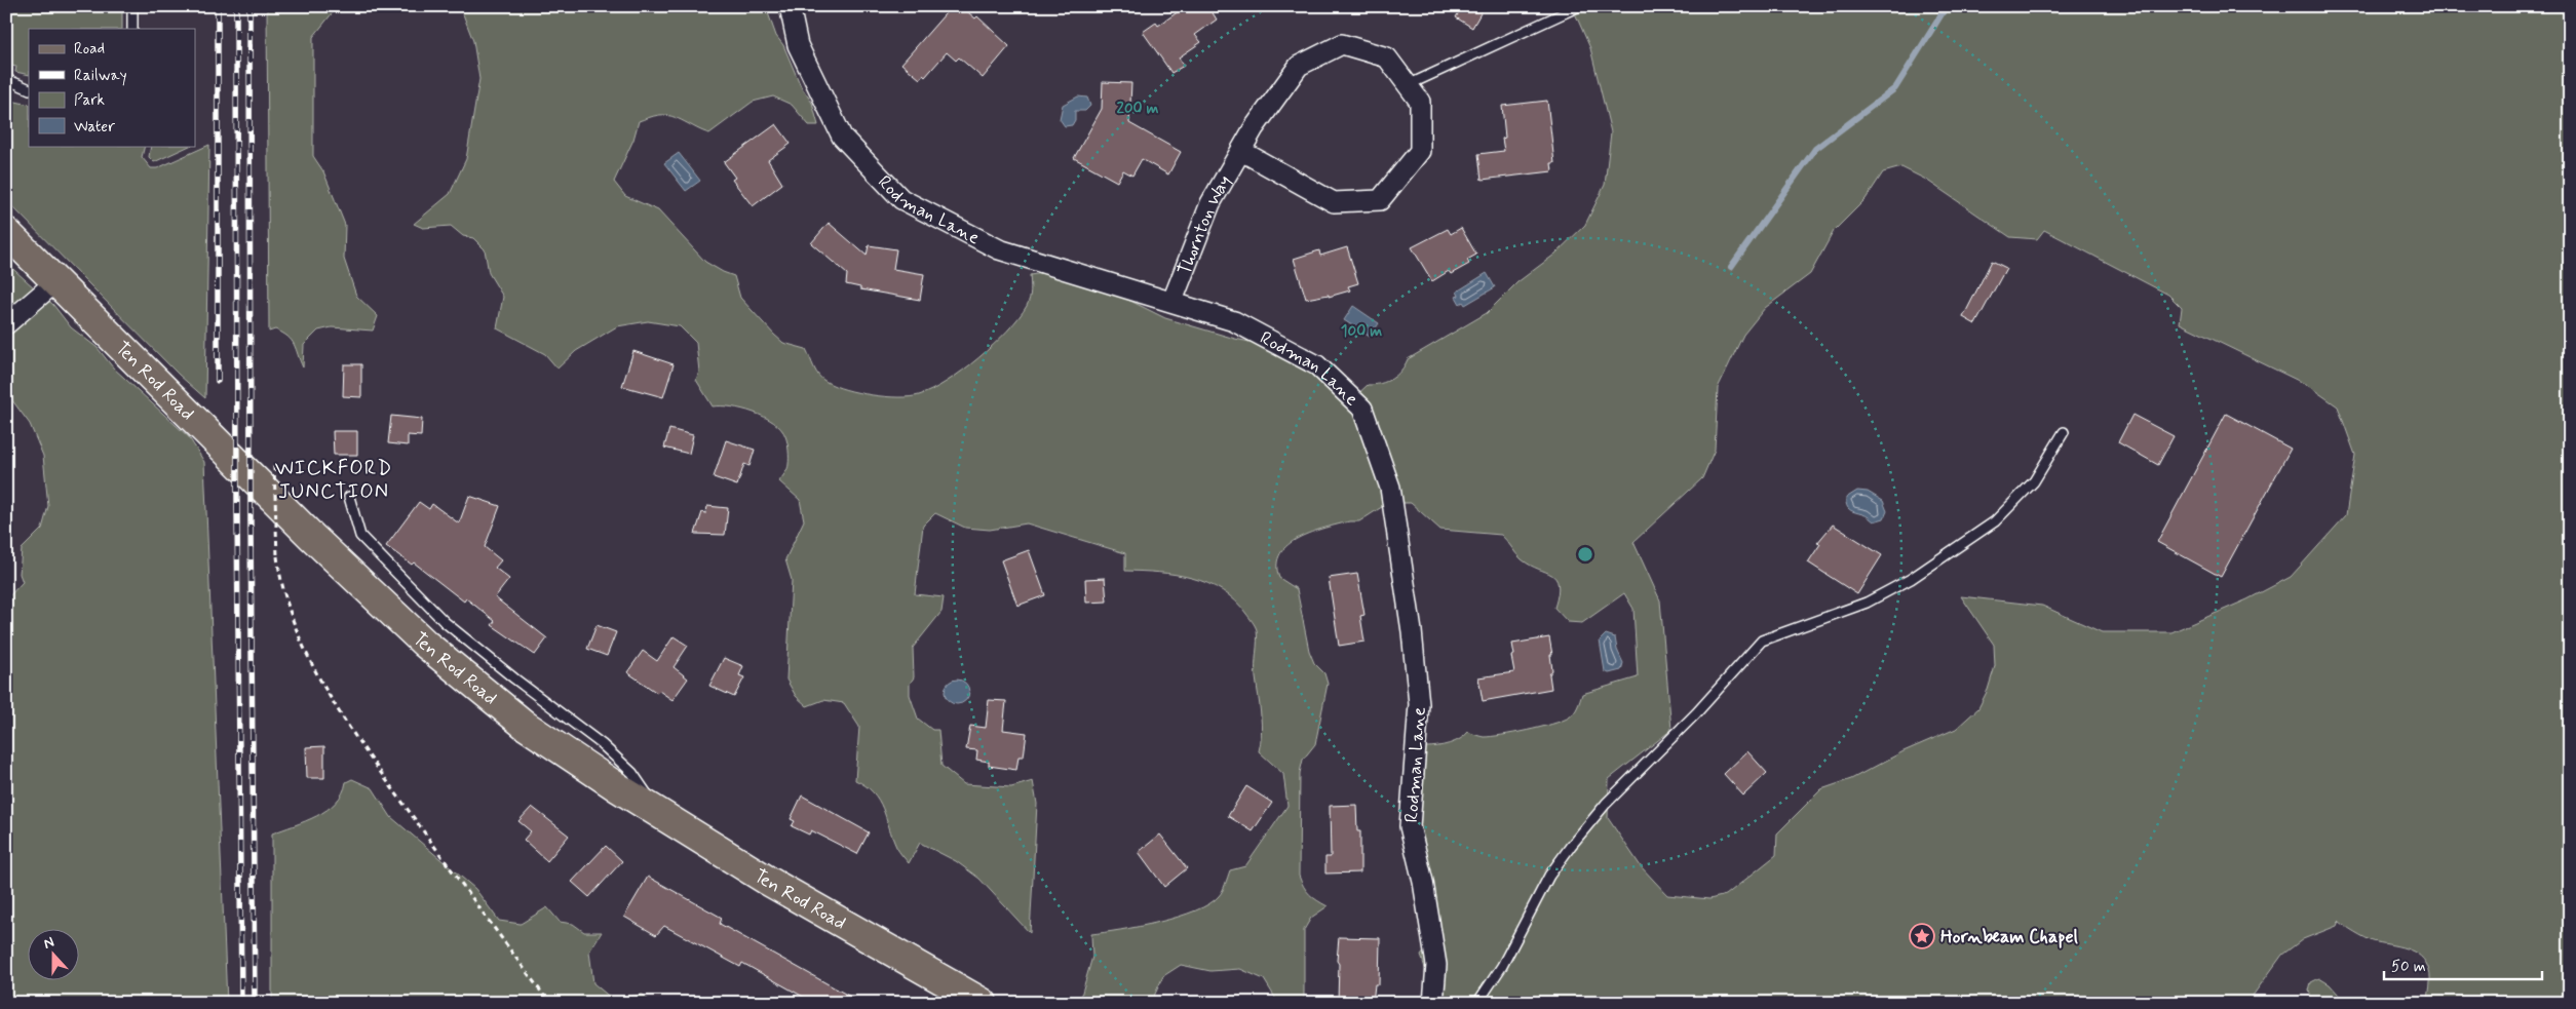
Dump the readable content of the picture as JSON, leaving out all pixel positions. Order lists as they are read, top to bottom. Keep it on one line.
{"streets":{"main road":["Ten Rod Road"],"street":["Rodman Lane","Thornton Way"]},"crossings":[["Rodman Lane","Thornton Way"]],"districts":["WICKFORD JUNCTION"],"places":{"place":["Hornbeam Chapel"]},"legend":["Road","Railway","Park","Water"],"scale_bar":"50 m","north":"top","rings":["200 m","100 m"]}
